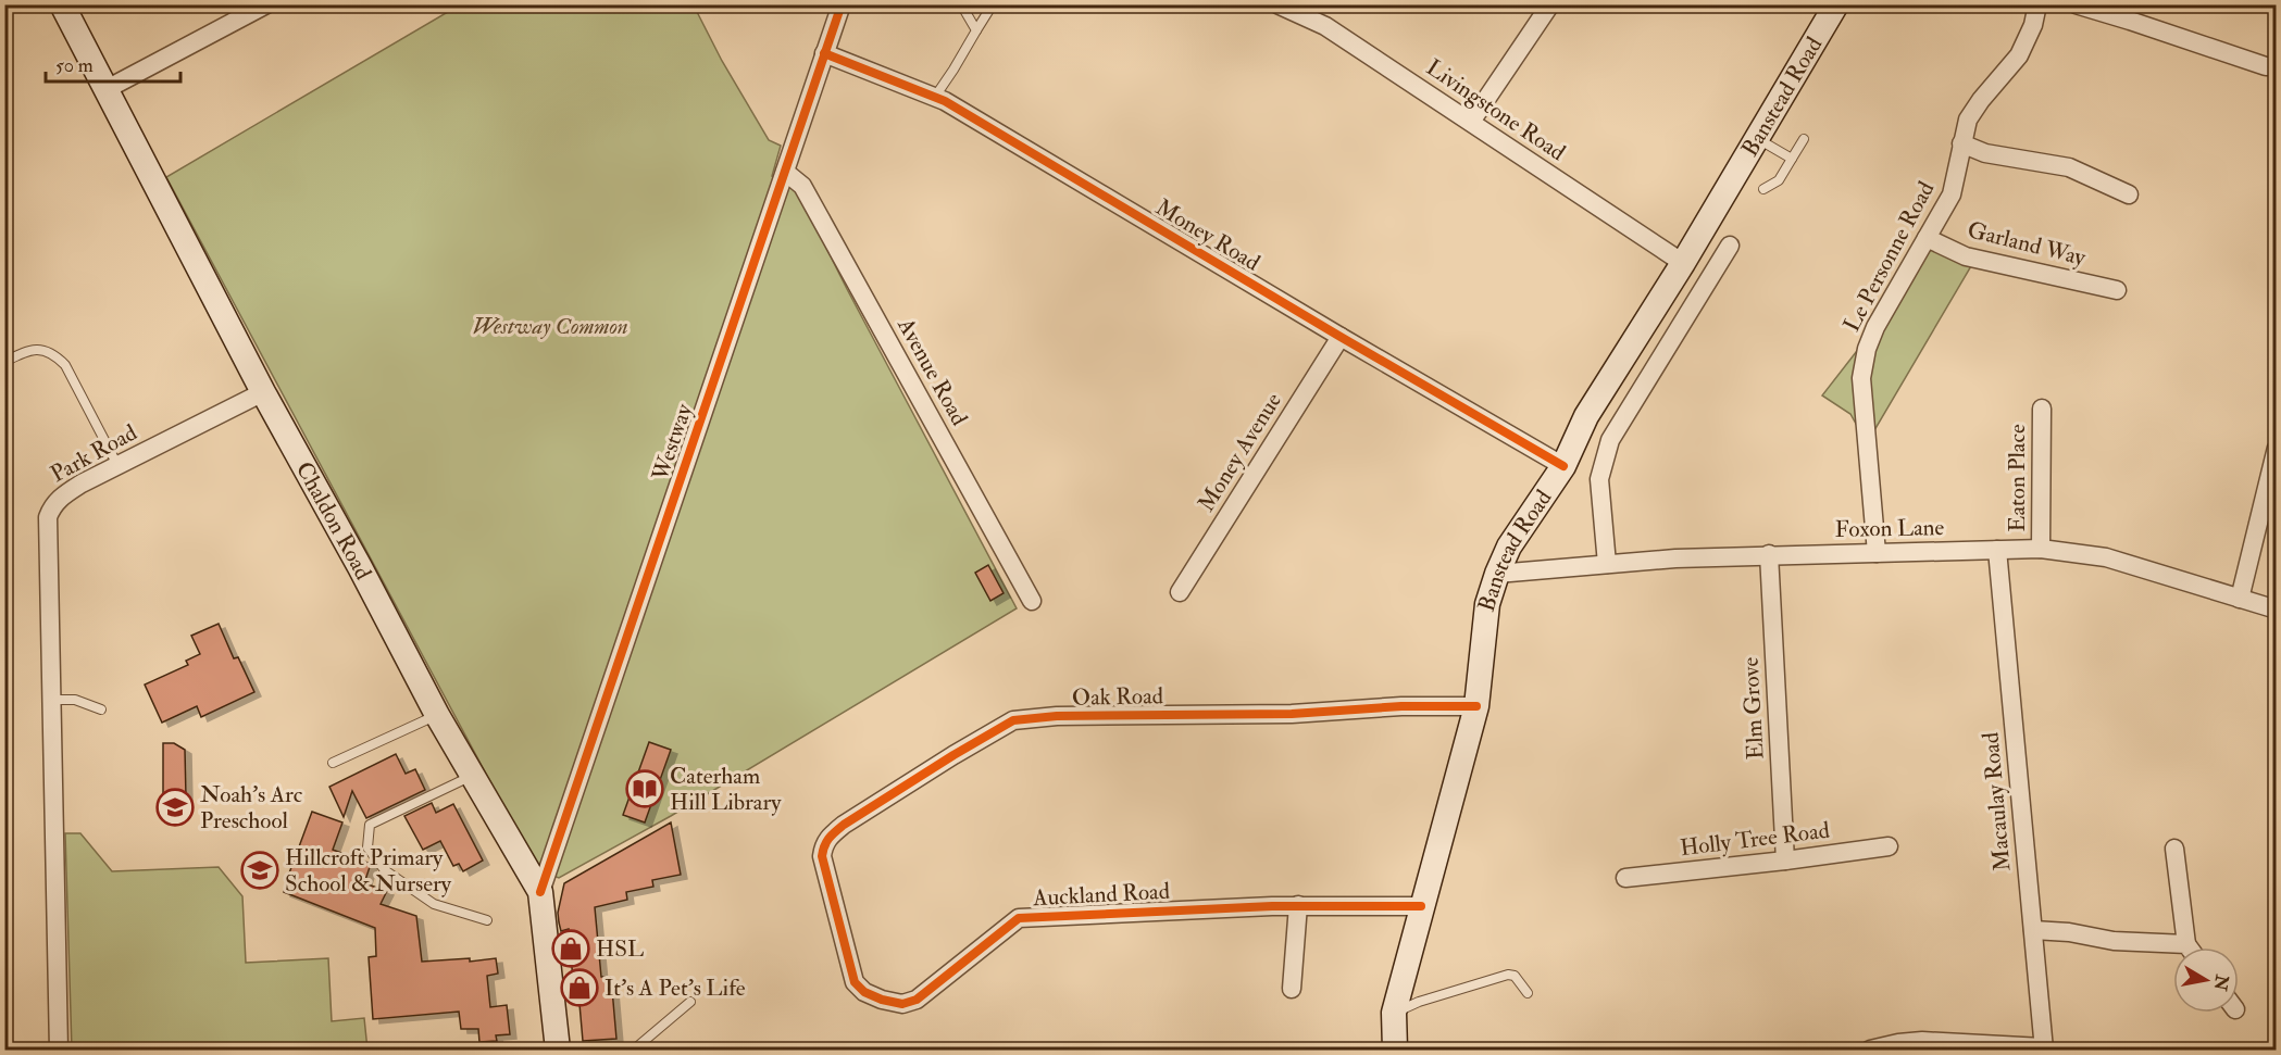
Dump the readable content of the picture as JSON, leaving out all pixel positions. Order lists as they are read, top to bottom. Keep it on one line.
{"streets":{"main road":["Banstead Road","Chaldon Road"],"street":["Livingstone Road","Money Road","Garland Way","Le Personne Road","Avenue Road","Westway","Money Avenue","Park Road","Eaton Place","Foxon Lane","Oak Road","Elm Grove","Macaulay Road","Holly Tree Road","Auckland Road"]},"crossings":[["Banstead Road","Livingstone Road"],["Banstead Road","Money Road"],["Banstead Road","Foxon Lane"],["Banstead Road","Oak Road"],["Banstead Road","Auckland Road"],["Money Road","Westway"],["Money Road","Money Avenue"],["Garland Way","Le Personne Road"],["Le Personne Road","Foxon Lane"],["Avenue Road","Westway"],["Westway","Chaldon Road"],["Park Road","Chaldon Road"],["Eaton Place","Foxon Lane"],["Foxon Lane","Elm Grove"],["Foxon Lane","Macaulay Road"],["Oak Road","Auckland Road"],["Elm Grove","Holly Tree Road"]],"parks":["Westway Common"],"places":{"library":["Caterham Hill Library"],"school or university":["Noah's Arc Preschool","Hillcroft Primary School & Nursery"],"shop":["HSL","It's A Pet's Life"]},"scale_bar":"50 m","north":"right"}
